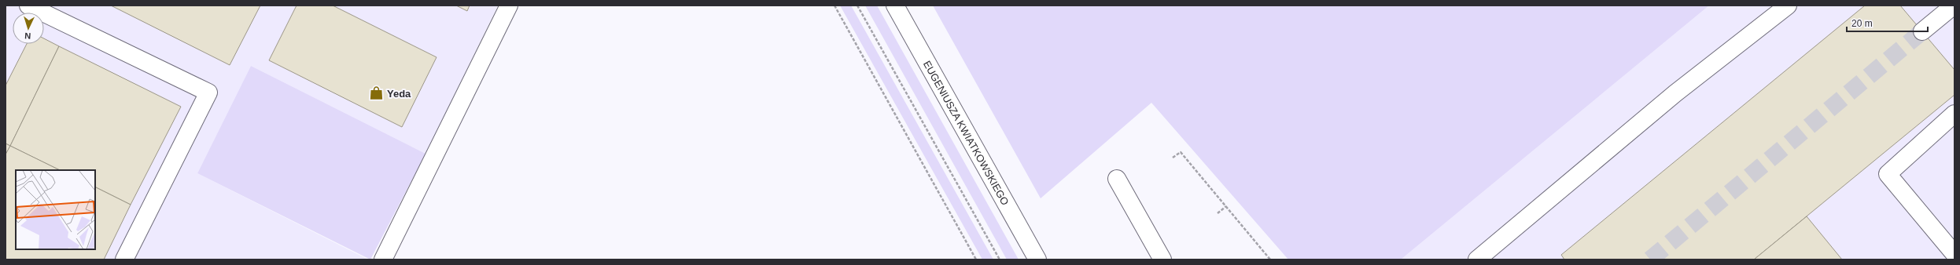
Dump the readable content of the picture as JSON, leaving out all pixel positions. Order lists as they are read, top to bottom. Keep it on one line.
{"streets":{"main road":["EUGENIUSZA KWIATKOWSKIEGO"]},"places":{"shop":["Yeda"]},"scale_bar":"20 m","north":"bottom"}
